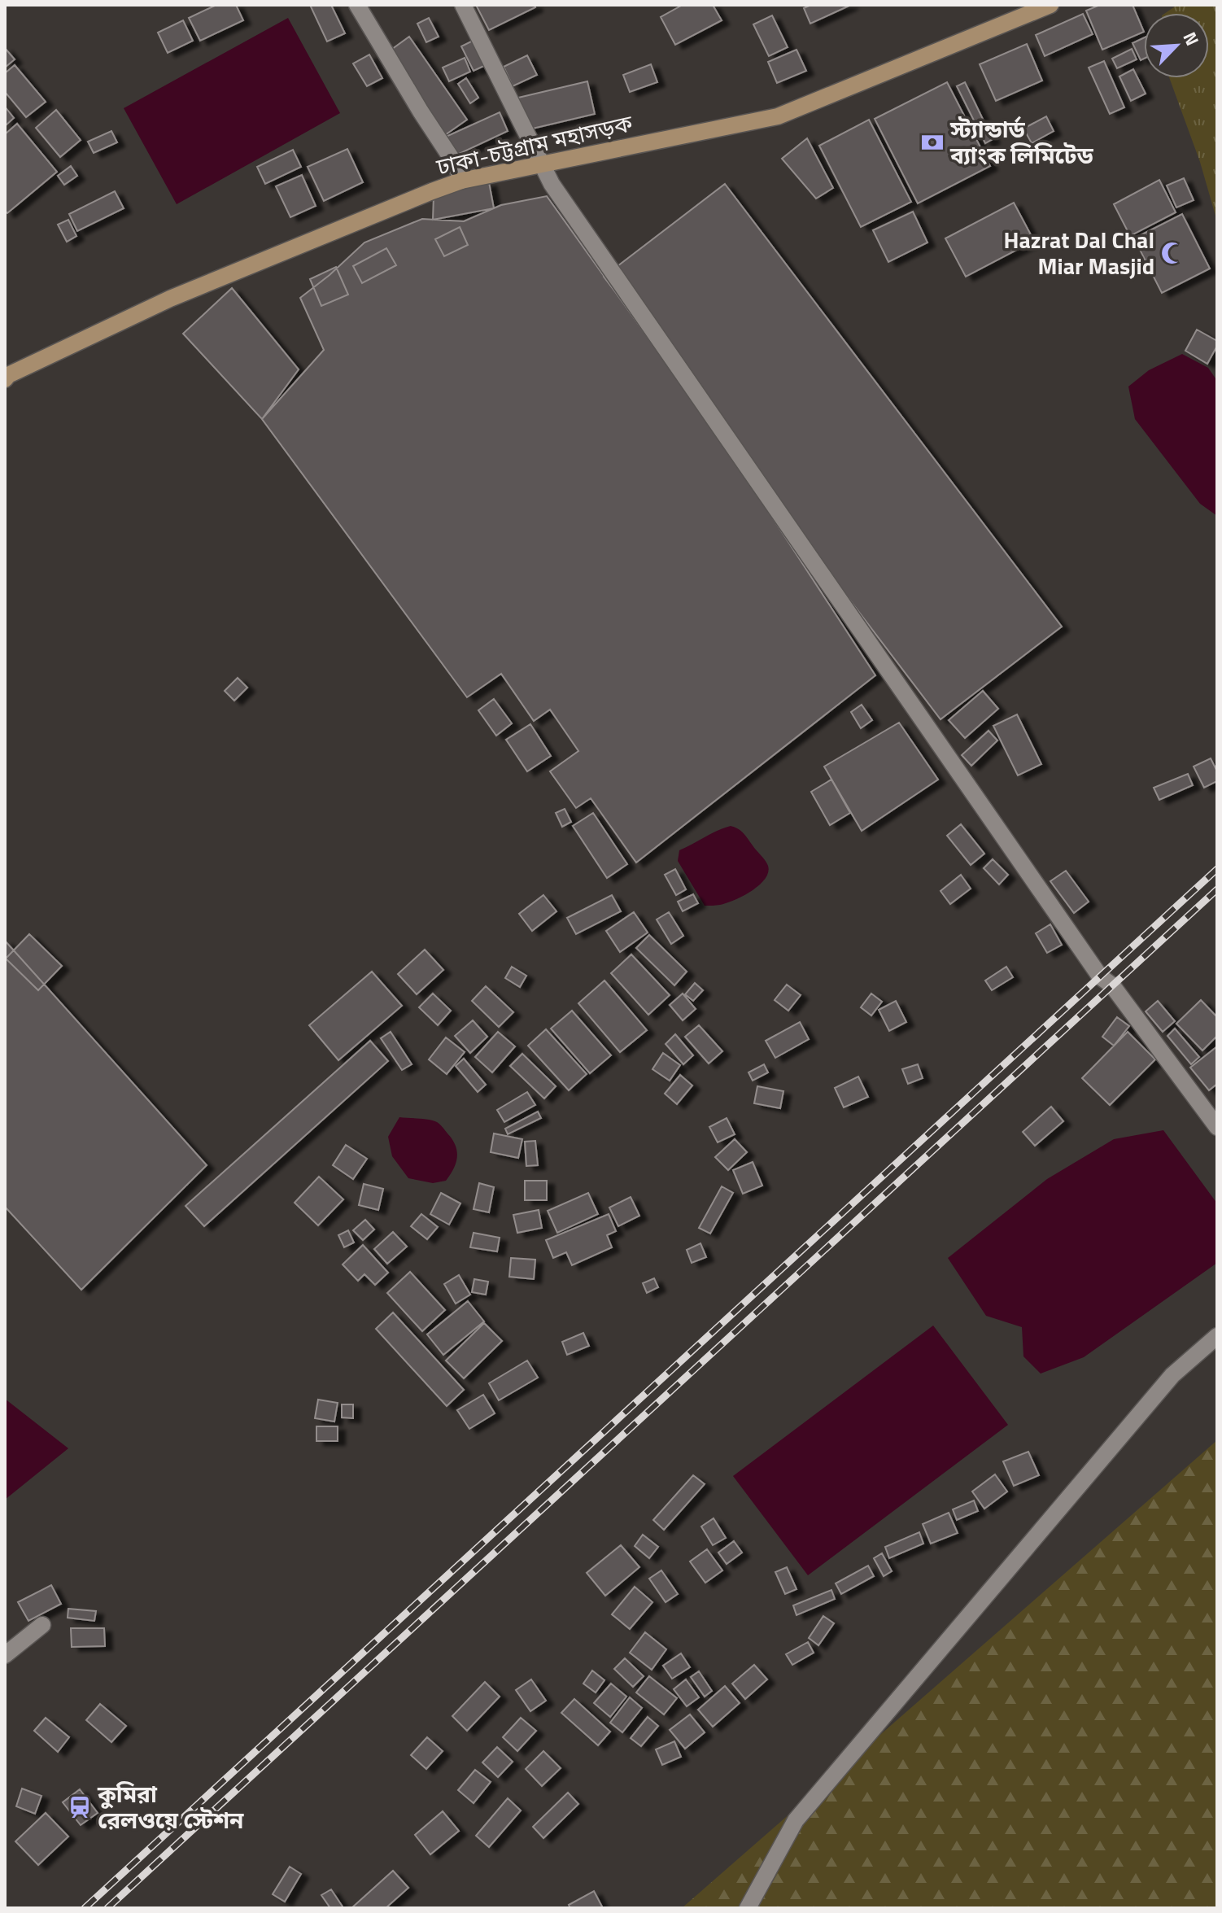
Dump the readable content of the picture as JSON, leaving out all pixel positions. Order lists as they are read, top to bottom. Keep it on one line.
{"streets":{"street":["ঢাকা-চট্টগ্রাম মহাসড়ক"]},"places":{"bank":["স্ট্যান্ডার্ড ব্যাংক লিমিটেড"],"mosque":["Hazrat Dal Chal Miar Masjid"],"station":["কুমিরা রেলওয়ে স্টেশন"]},"north":"top right"}
